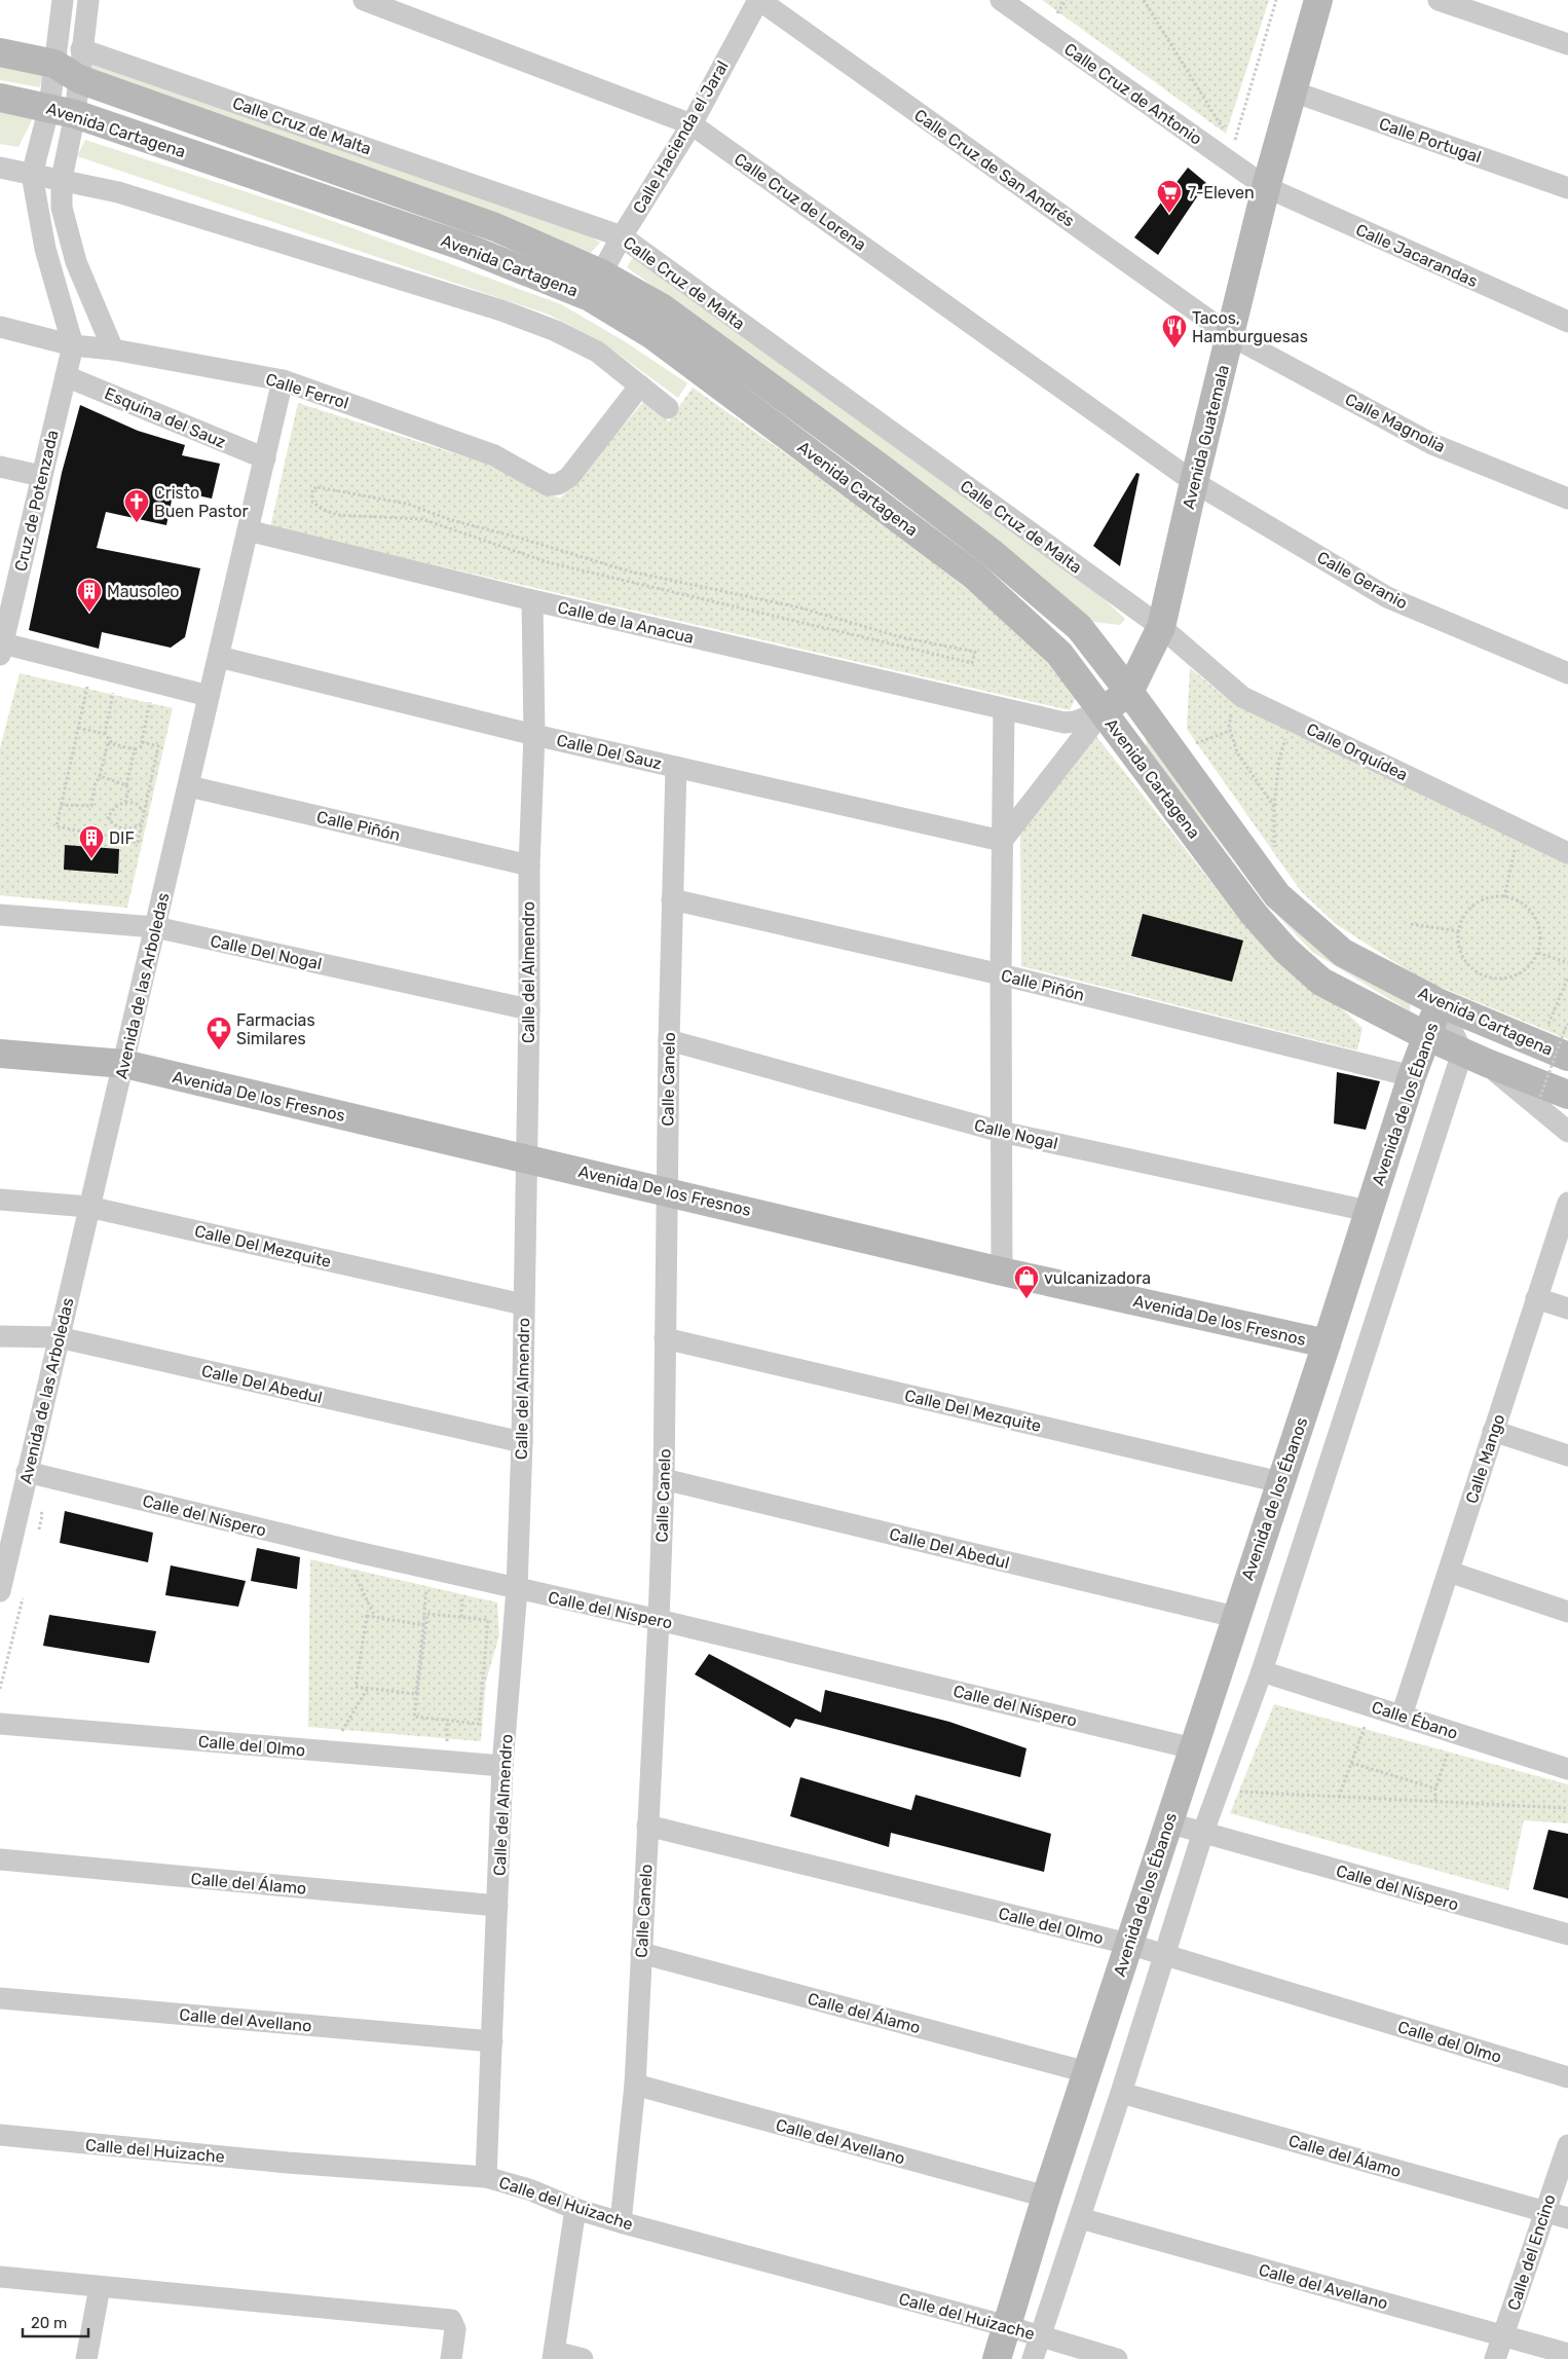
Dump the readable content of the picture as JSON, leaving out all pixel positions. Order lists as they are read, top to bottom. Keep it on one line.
{"streets":{"street":["Calle Cruz de Antonio","Calle Cruz de Malta","Avenida Cartagena","Calle Hacienda el Jaral","Calle Portugal","Calle Cruz de San Andrés","Calle Cruz de Lorena","Calle Jacarandas","Calle Ferrol","Esquina del Sauz","Calle Magnolia","Avenida Guatemala","Cruz de Potenzada","Calle Geranio","Calle de la Anacua","Calle Del Sauz","Calle Orquídea","Calle Piñón","Calle Del Nogal","Calle del Almendro","Avenida de las Arboledas","Calle Canelo","Avenida De los Fresnos","Avenida de los Ébanos","Calle Nogal","Calle Del Mezquite","Calle Del Abedul","Calle Mango","Calle del Níspero","Calle Ébano","Calle del Olmo","Calle del Álamo","Calle del Avellano","Calle del Huizache","Calle del Encino"]},"crossings":[["Calle Cruz de Antonio","Calle Jacarandas"],["Calle Cruz de Antonio","Avenida Guatemala"],["Calle Cruz de Malta","Calle Hacienda el Jaral"],["Calle Cruz de Malta","Avenida Guatemala"],["Calle Cruz de Malta","Calle Orquídea"],["Avenida Cartagena","Calle Hacienda el Jaral"],["Avenida Cartagena","Avenida Guatemala"],["Avenida Cartagena","Calle de la Anacua"],["Avenida Cartagena","Avenida de los Ébanos"],["Calle Hacienda el Jaral","Calle Cruz de San Andrés"],["Calle Hacienda el Jaral","Calle Cruz de Lorena"],["Calle Portugal","Avenida Guatemala"],["Calle Cruz de San Andrés","Calle Magnolia"],["Calle Cruz de San Andrés","Avenida Guatemala"],["Calle Cruz de Lorena","Avenida Guatemala"],["Calle Cruz de Lorena","Calle Geranio"],["Calle Jacarandas","Avenida Guatemala"],["Calle Ferrol","Cruz de Potenzada"],["Calle Ferrol","Avenida de las Arboledas"],["Esquina del Sauz","Cruz de Potenzada"],["Esquina del Sauz","Avenida de las Arboledas"],["Calle Magnolia","Avenida Guatemala"],["Avenida Guatemala","Calle Geranio"],["Avenida Guatemala","Calle Orquídea"],["Calle de la Anacua","Calle del Almendro"],["Calle de la Anacua","Avenida de las Arboledas"],["Calle Del Sauz","Calle del Almendro"],["Calle Del Sauz","Avenida de las Arboledas"],["Calle Del Sauz","Calle Canelo"],["Calle Piñón","Calle del Almendro"],["Calle Piñón","Avenida de las Arboledas"],["Calle Piñón","Calle Canelo"],["Calle Piñón","Avenida de los Ébanos"],["Calle Del Nogal","Calle del Almendro"],["Calle Del Nogal","Avenida de las Arboledas"],["Calle del Almendro","Avenida De los Fresnos"],["Calle del Almendro","Calle Del Mezquite"],["Calle del Almendro","Calle Del Abedul"],["Calle del Almendro","Calle del Níspero"],["Calle del Almendro","Calle del Olmo"],["Calle del Almendro","Calle del Álamo"],["Calle del Almendro","Calle del Avellano"],["Calle del Almendro","Calle del Huizache"],["Avenida de las Arboledas","Avenida De los Fresnos"],["Avenida de las Arboledas","Calle Del Mezquite"],["Avenida de las Arboledas","Calle Del Abedul"],["Avenida de las Arboledas","Calle del Níspero"],["Calle Canelo","Avenida De los Fresnos"],["Calle Canelo","Calle Nogal"],["Calle Canelo","Calle Del Mezquite"],["Calle Canelo","Calle Del Abedul"],["Calle Canelo","Calle del Níspero"],["Calle Canelo","Calle del Olmo"],["Calle Canelo","Calle del Álamo"],["Calle Canelo","Calle del Avellano"],["Calle Canelo","Calle del Huizache"],["Avenida De los Fresnos","Avenida de los Ébanos"],["Avenida de los Ébanos","Calle Nogal"],["Avenida de los Ébanos","Calle Del Mezquite"],["Avenida de los Ébanos","Calle Del Abedul"],["Avenida de los Ébanos","Calle del Níspero"],["Avenida de los Ébanos","Calle del Olmo"],["Avenida de los Ébanos","Calle del Álamo"],["Avenida de los Ébanos","Calle del Avellano"],["Avenida de los Ébanos","Calle del Huizache"],["Calle Mango","Calle Ébano"],["Calle del Álamo","Calle del Encino"],["Calle del Avellano","Calle del Encino"]],"places":{"supermarket":["7-Eleven"],"restaurant":["Tacos, Hamburguesas"],"church":["Cristo Buen Pastor"],"building":["Mausoleo","DIF"],"pharmacy":["Farmacias Similares"],"shop":["vulcanizadora"]},"scale_bar":"20 m"}
